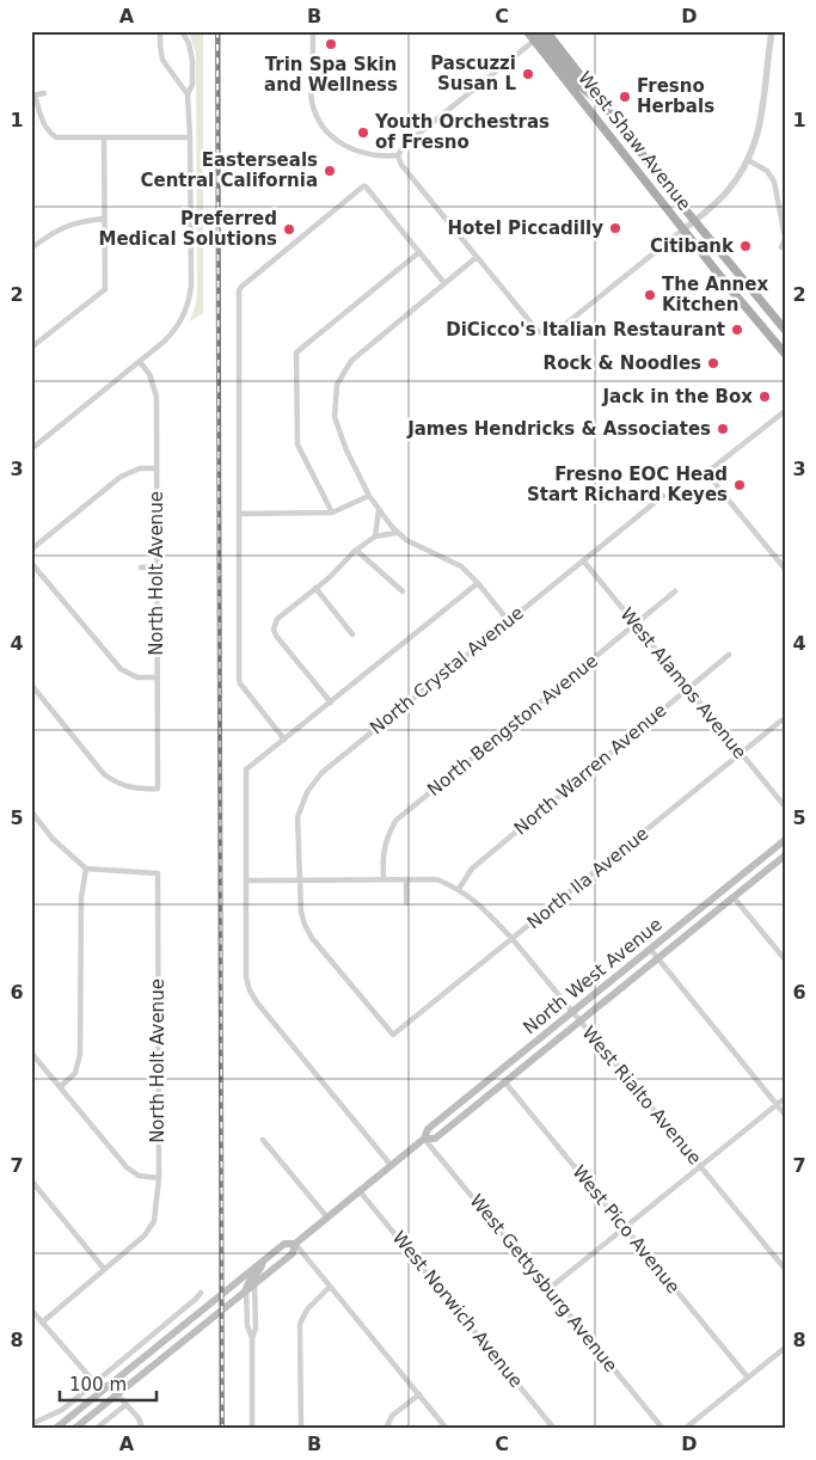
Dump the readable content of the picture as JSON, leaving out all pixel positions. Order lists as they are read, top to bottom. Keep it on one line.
{"streets":{"main road":["West Shaw Avenue","North West Avenue"],"street":["North Holt Avenue","North Crystal Avenue","West Alamos Avenue","North Bengston Avenue","North Warren Avenue","North Ila Avenue","West Rialto Avenue","West Pico Avenue","West Gettysburg Avenue","West Norwich Avenue"]},"crossings":[["North Crystal Avenue","West Alamos Avenue"],["North Crystal Avenue","North Ila Avenue"],["North Crystal Avenue","West Rialto Avenue"],["West Alamos Avenue","North Bengston Avenue"],["West Alamos Avenue","North Warren Avenue"],["West Alamos Avenue","North Ila Avenue"],["North Bengston Avenue","West Rialto Avenue"],["North Warren Avenue","West Rialto Avenue"],["North Ila Avenue","West Rialto Avenue"],["North West Avenue","West Rialto Avenue"],["North West Avenue","West Pico Avenue"],["North West Avenue","West Gettysburg Avenue"],["North West Avenue","West Norwich Avenue"]],"places":["Trin Spa Skin and Wellness","Pascuzzi Susan L","Fresno Herbals","Youth Orchestras of Fresno","Easterseals Central California","Hotel Piccadilly","Preferred Medical Solutions","Citibank","The Annex Kitchen","DiCicco's Italian Restaurant","Rock & Noodles","Jack in the Box","James Hendricks & Associates","Fresno EOC Head Start Richard Keyes"],"scale_bar":"100 m","grid":{"columns":["A","B","C","D"],"rows":["1","2","3","4","5","6","7","8"]}}
